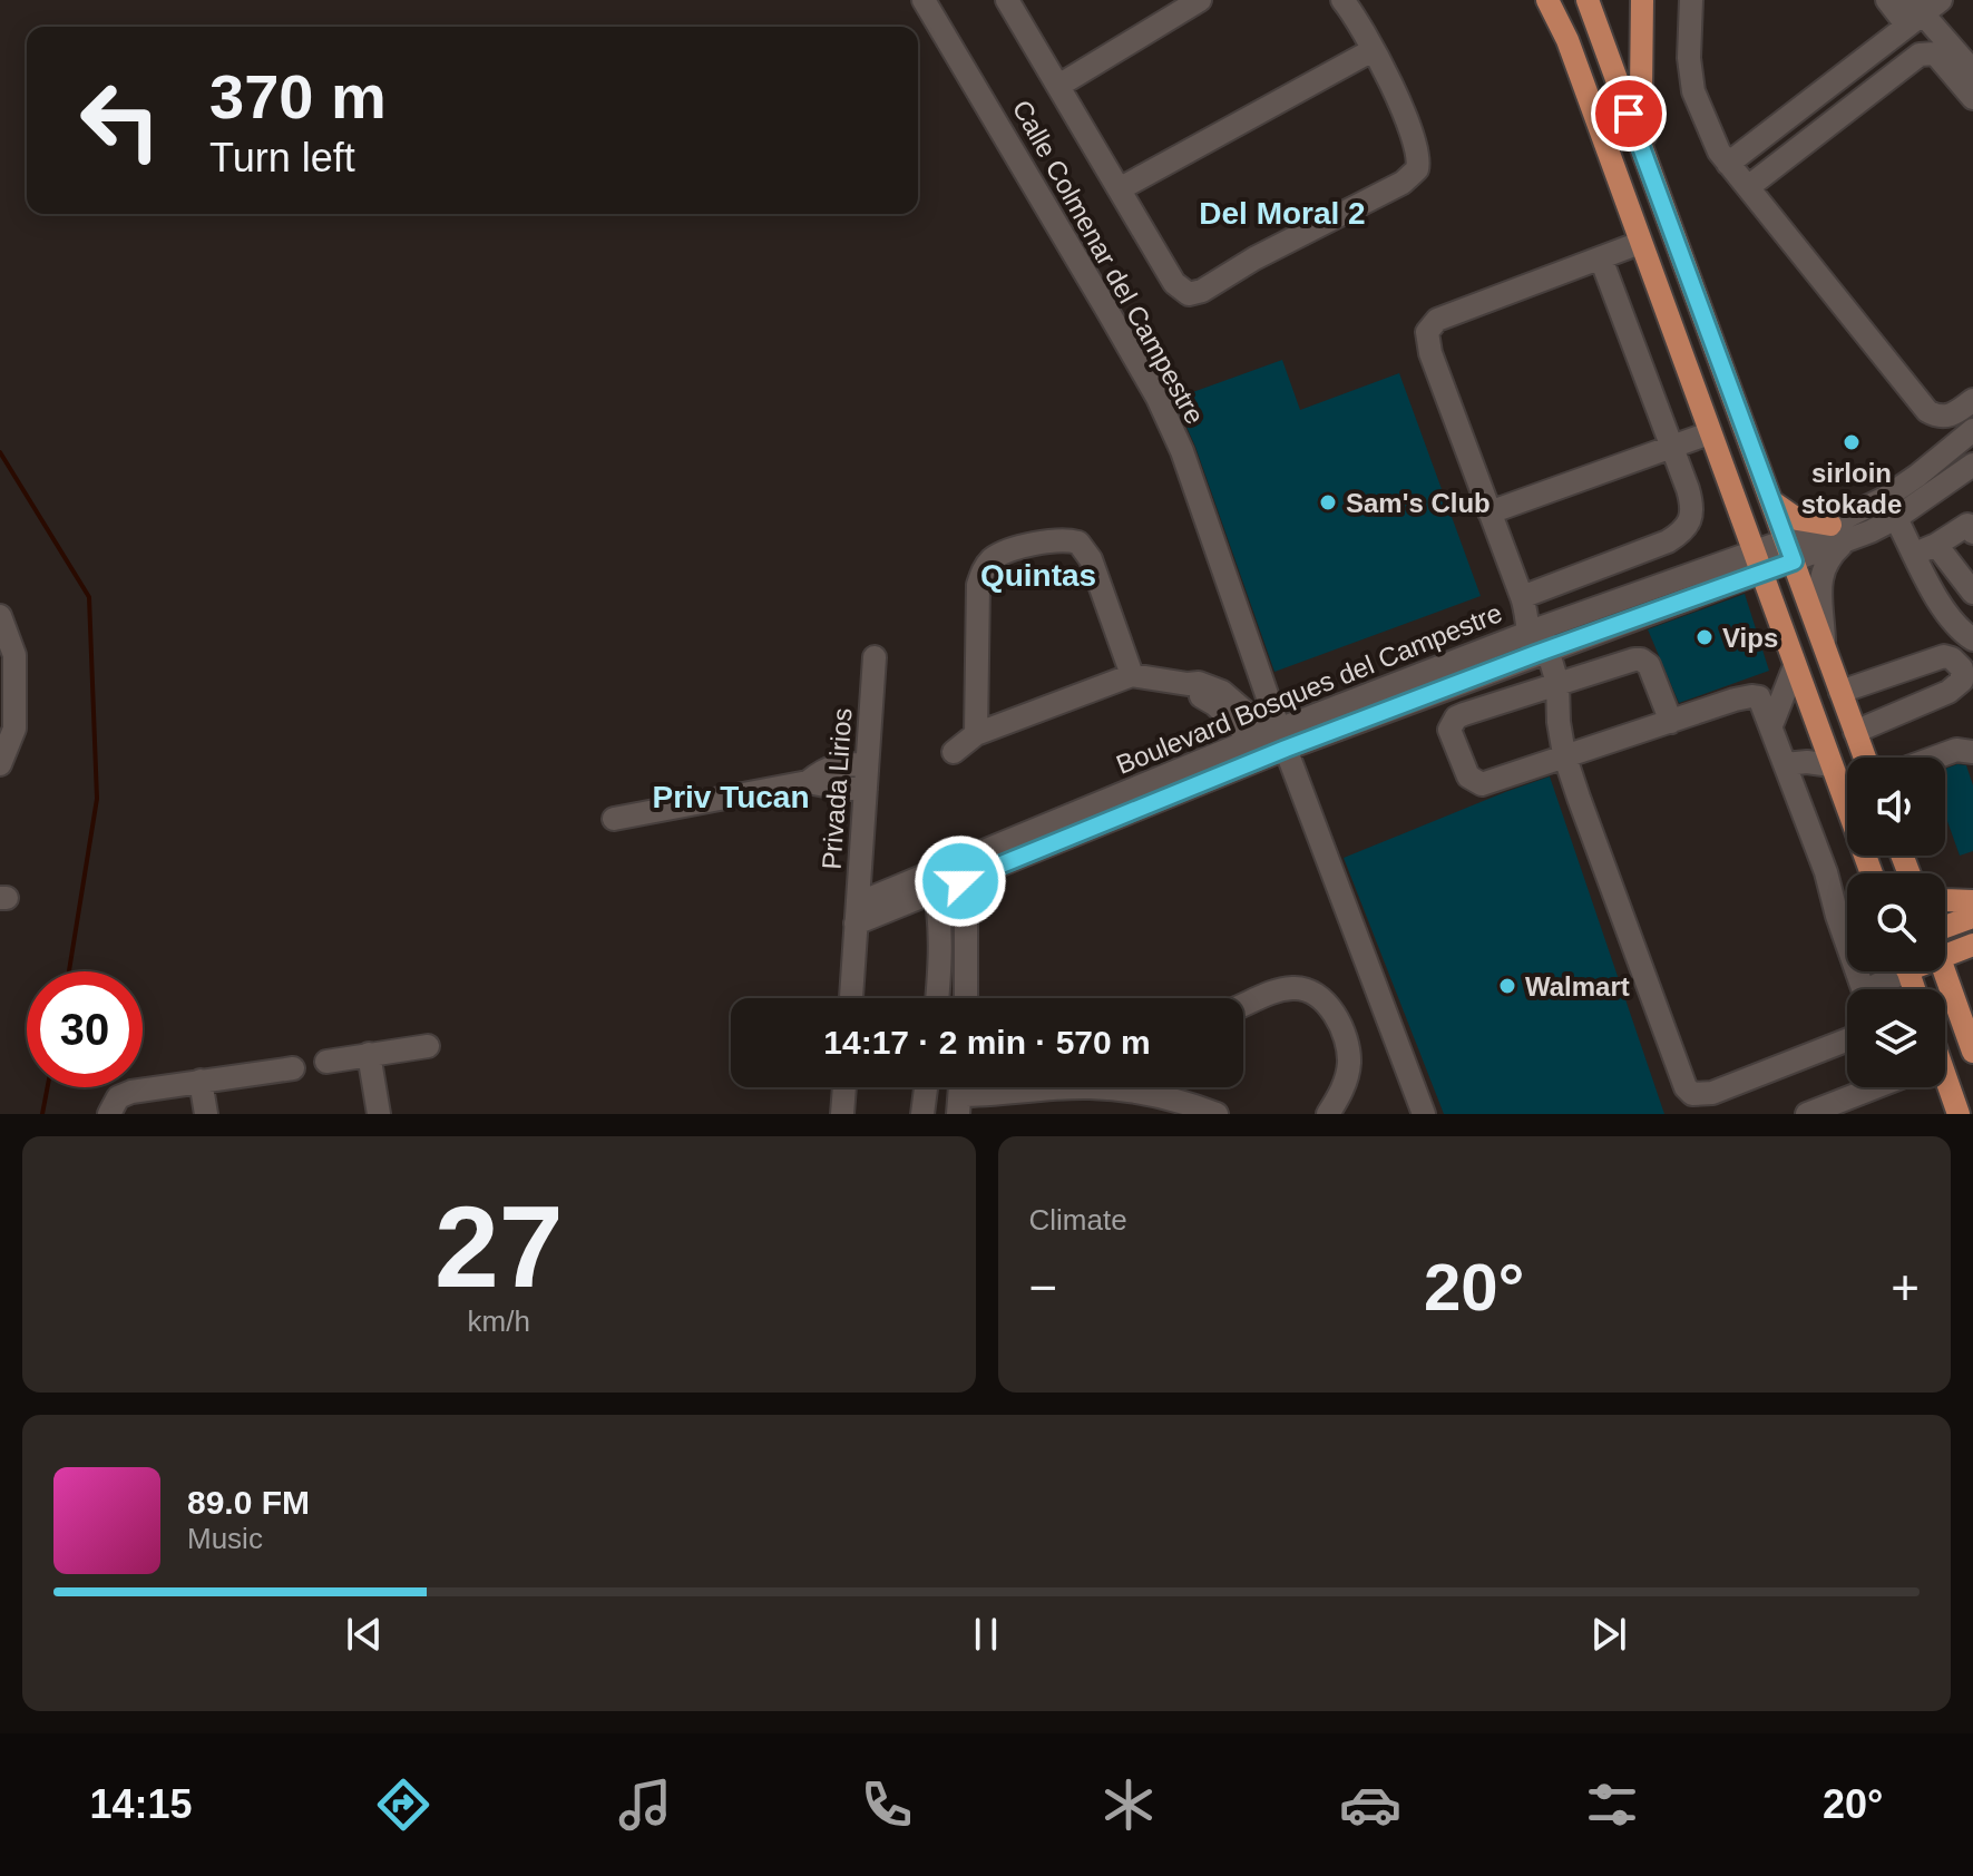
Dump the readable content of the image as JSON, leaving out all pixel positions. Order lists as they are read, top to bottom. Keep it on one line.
{"streets":{"street":["Calle Colmenar del Campestre","Boulevard Bosques del Campestre","Privada Lirios"]},"crossings":[["Calle Colmenar del Campestre","Boulevard Bosques del Campestre"],["Boulevard Bosques del Campestre","Privada Lirios"]],"districts":["Del Moral 2","Quintas","Priv Tucan"],"places":["sirloin stokade","Sam's Club","Vips","Walmart"],"page":{"turn":["370 m","Turn left"],"limit":"30","trip":"14:17 · 2 min · 570 m","tile":[["27","km/h"],"Climate"],"heat":["−","20°","+"],"song":["89.0 FM","Music"],"tabs":["14:15","20°"]}}
